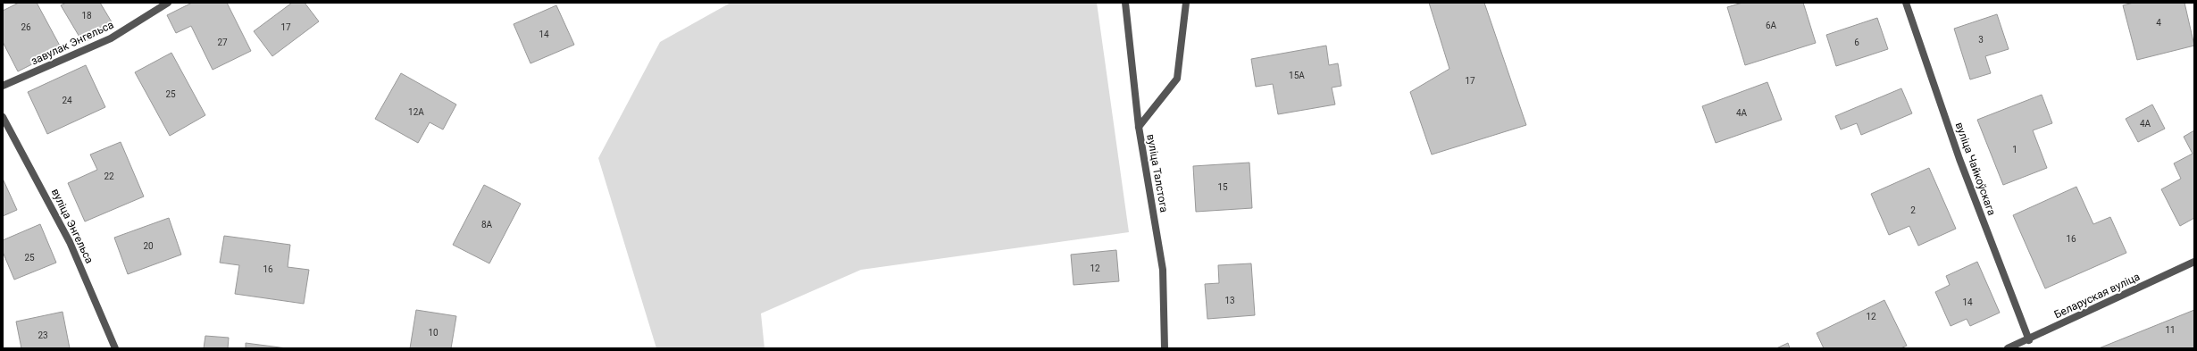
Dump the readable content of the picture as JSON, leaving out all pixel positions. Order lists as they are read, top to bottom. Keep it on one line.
{"streets":{"street":["завулак Энгельса","вуліца Чайкоўскага","вуліца Талстога","вуліца Энгельса","Беларуская вуліца"]},"crossings":[["вуліца Чайкоўскага","Беларуская вуліца"]],"house_numbers":["18","4","6А","26","17","14","3","27","6","15А","17","25","24","12А","4А","4А","1","22","15","2","8А","16","20","25","12","16","13","14","12","11","10","23"]}
